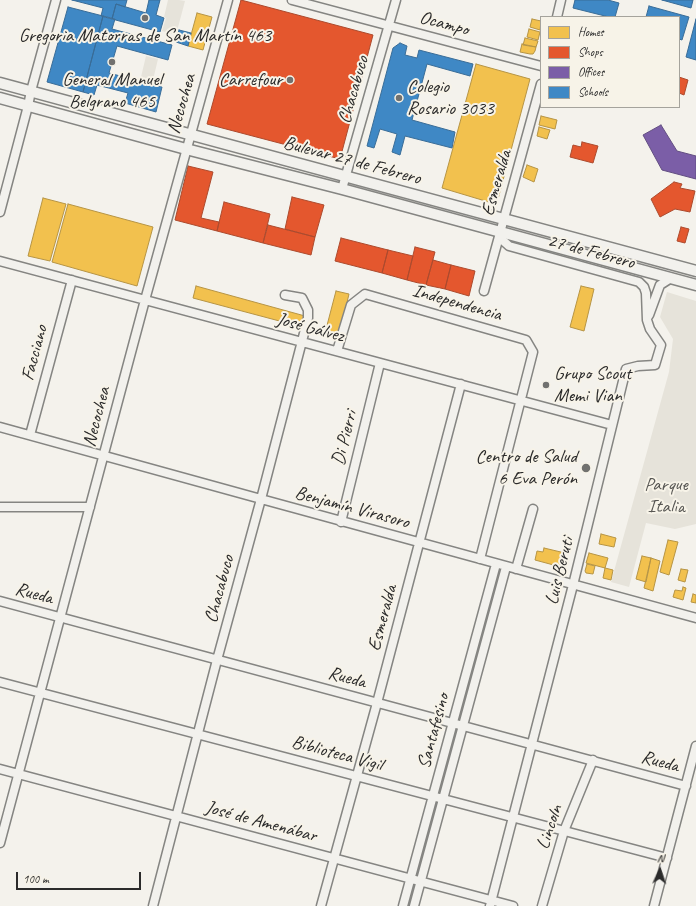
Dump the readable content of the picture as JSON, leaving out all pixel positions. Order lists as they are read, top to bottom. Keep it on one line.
{"streets":{"main road":["Bulevar 27 de Febrero"],"street":["Ocampo","Chacabuco","Necochea","Esmeralda","27 de Febrero","Independencia","José Gálvez","Facciano","Di Pierri","Benjamín Virasoro","Luis Beruti","Rueda","Santafesino","Biblioteca Vigil","José de Amenábar","Lincoln"]},"crossings":[["Ocampo","Chacabuco"],["Chacabuco","Bulevar 27 de Febrero"],["Chacabuco","José Gálvez"],["Chacabuco","Benjamín Virasoro"],["Chacabuco","Rueda"],["Chacabuco","Biblioteca Vigil"],["Chacabuco","José de Amenábar"],["Necochea","Bulevar 27 de Febrero"],["Necochea","José Gálvez"],["Necochea","Benjamín Virasoro"],["Necochea","Rueda"],["Necochea","Biblioteca Vigil"],["Necochea","José de Amenábar"],["Bulevar 27 de Febrero","Esmeralda"],["Bulevar 27 de Febrero","27 de Febrero"],["Esmeralda","27 de Febrero"],["Esmeralda","José Gálvez"],["Esmeralda","Benjamín Virasoro"],["Esmeralda","Rueda"],["Esmeralda","Biblioteca Vigil"],["Esmeralda","José de Amenábar"],["27 de Febrero","Luis Beruti"],["Independencia","José Gálvez"],["José Gálvez","Facciano"],["José Gálvez","Di Pierri"],["José Gálvez","Luis Beruti"],["Facciano","Benjamín Virasoro"],["Di Pierri","Benjamín Virasoro"],["Benjamín Virasoro","Luis Beruti"],["Benjamín Virasoro","Santafesino"],["Luis Beruti","Rueda"],["Luis Beruti","Biblioteca Vigil"],["Luis Beruti","José de Amenábar"],["Rueda","Santafesino"],["Rueda","Lincoln"],["Santafesino","Biblioteca Vigil"],["Santafesino","José de Amenábar"],["Biblioteca Vigil","Lincoln"]],"parks":["Parque Italia"],"places":["Gregoria Matorras de San Martín 463","General Manuel Belgrano 465","Carrefour","Colegio Rosario 3033","Grupo Scout Memi Vian","Centro de Salud 6 Eva Perón"],"legend":["Homes","Shops","Offices","Schools"],"scale_bar":"100 m","north":"top"}
